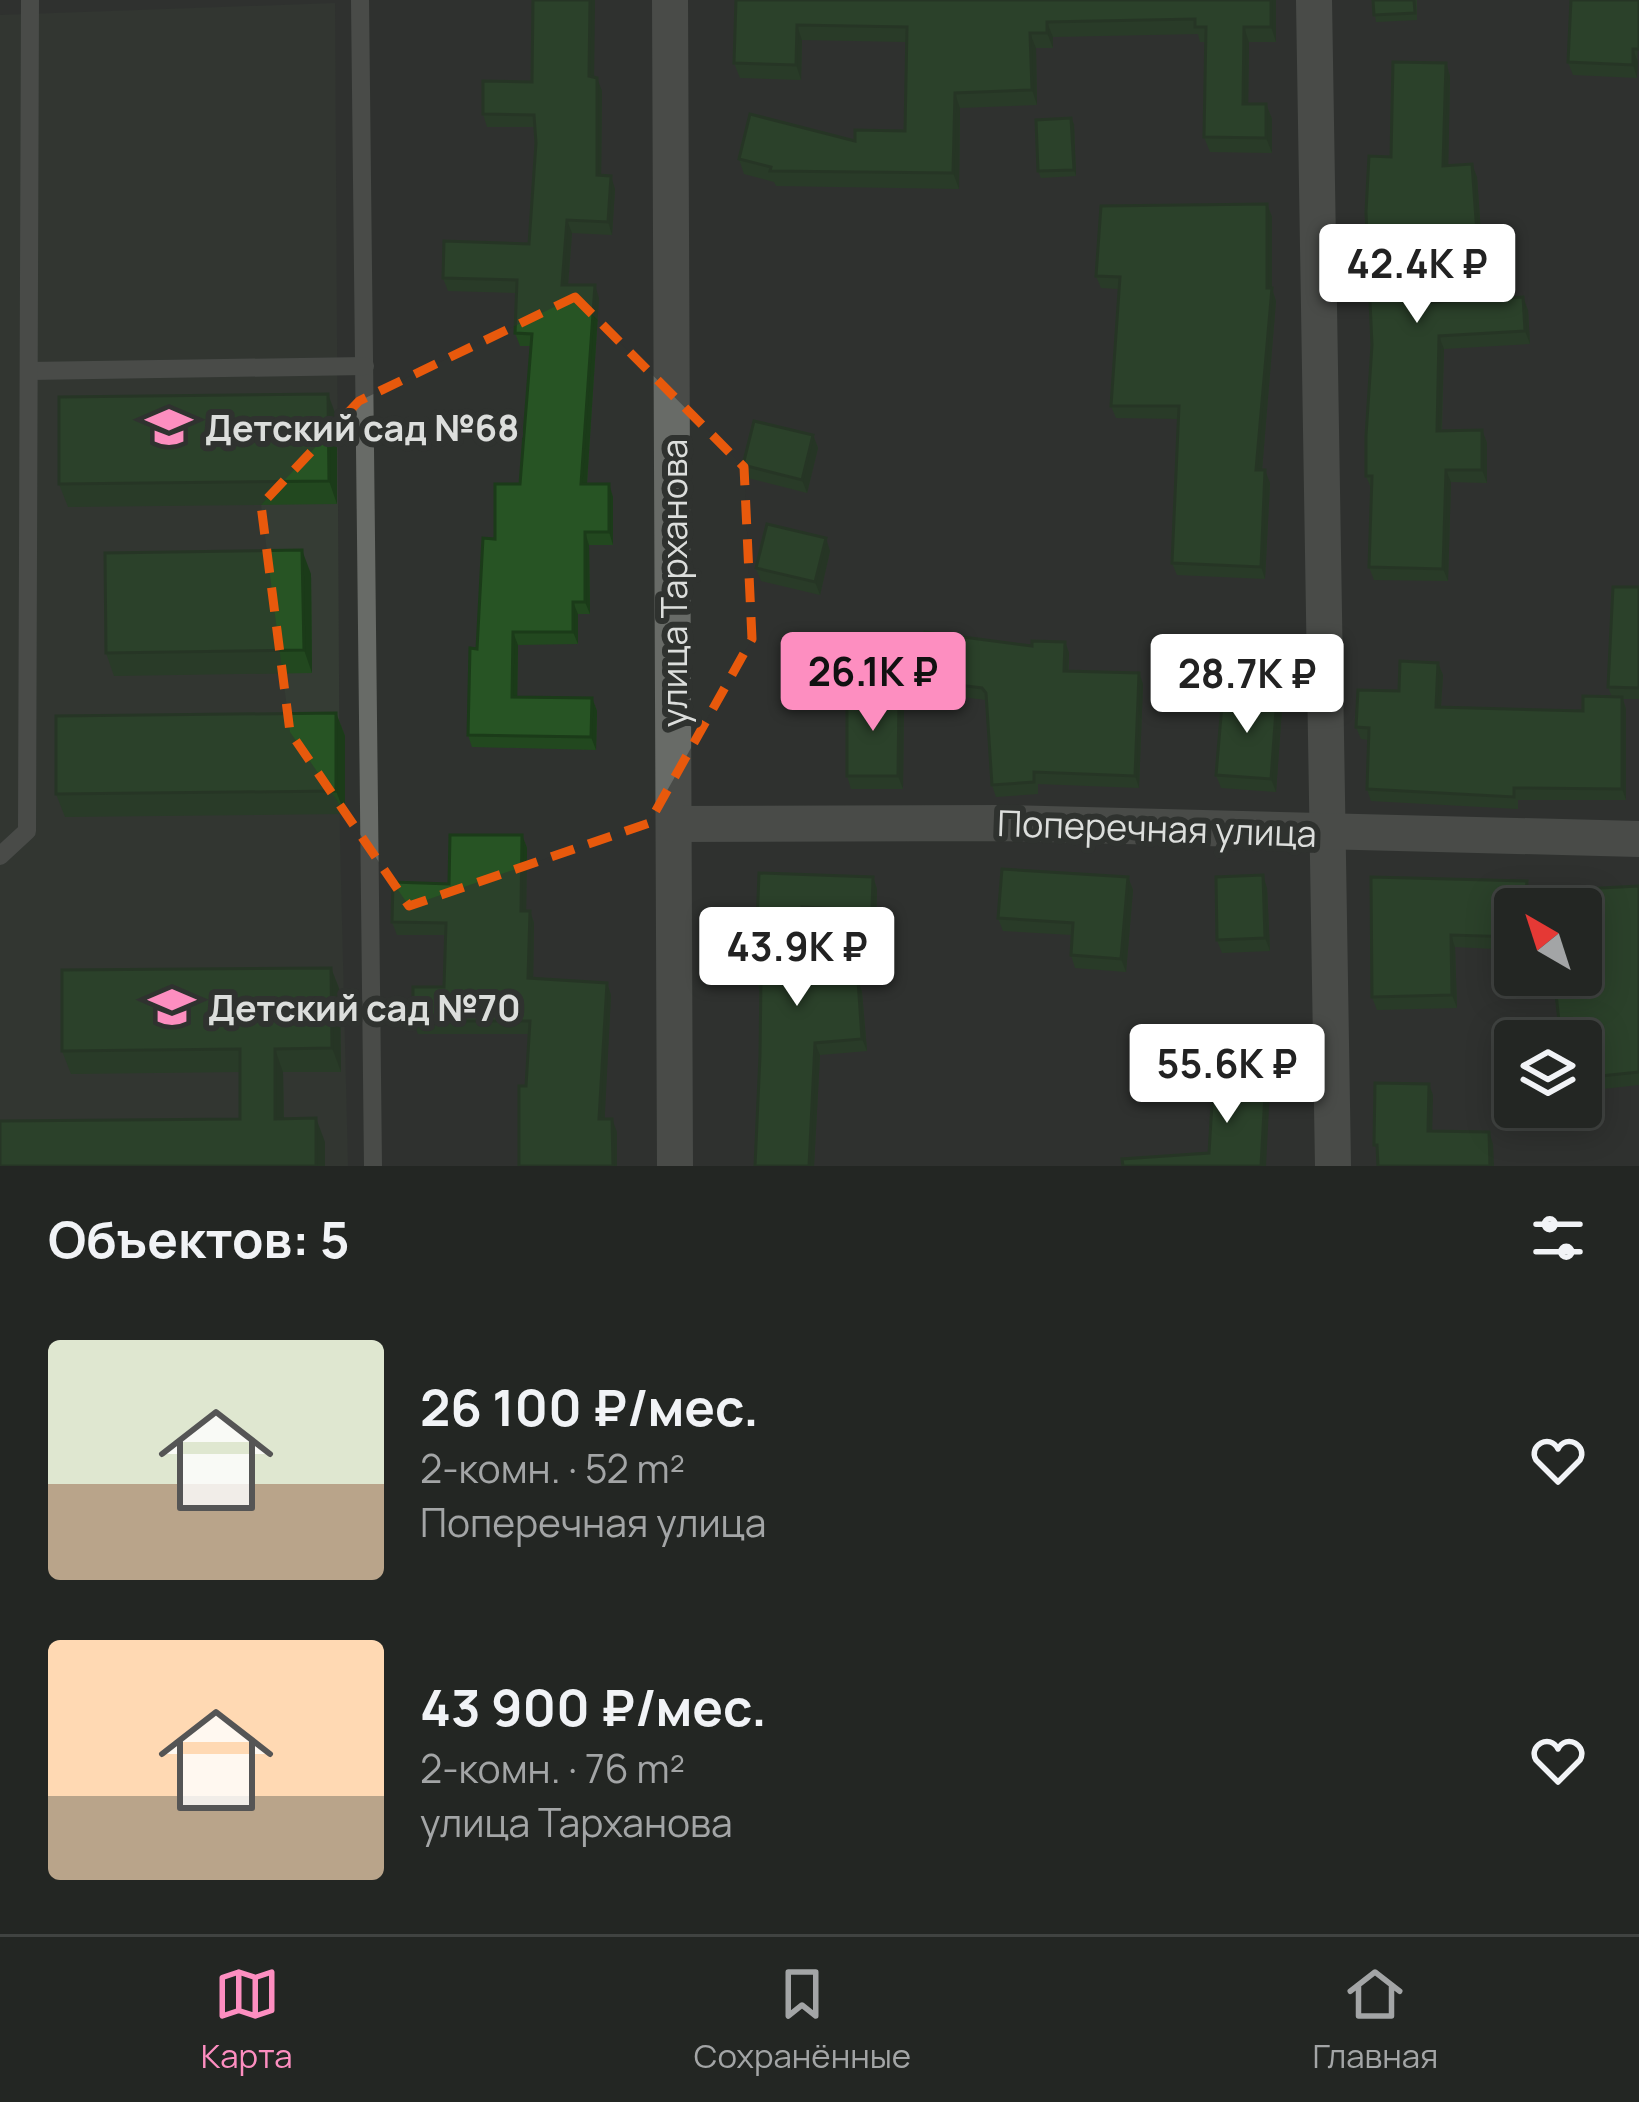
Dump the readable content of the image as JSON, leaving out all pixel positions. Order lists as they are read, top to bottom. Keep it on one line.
{"streets":{"street":["улица Тарханова","Поперечная улица"]},"crossings":[["улица Тарханова","Поперечная улица"]],"places":{"school or university":["Детский сад №68","Детский сад №70"]},"north":"top left","page":{"price":["42.4K ₽","26.1K ₽","28.7K ₽","43.9K ₽","55.6K ₽"],"heading":"Объектов: 5","list":[{"name":"26 100 ₽/мес.","note":"2-комн. · 52 m² · Поперечная улица"},{"name":"43 900 ₽/мес.","note":"2-комн. · 76 m² · улица Тарханова"}],"tabs":["Карта","Сохранённые","Главная"]}}
